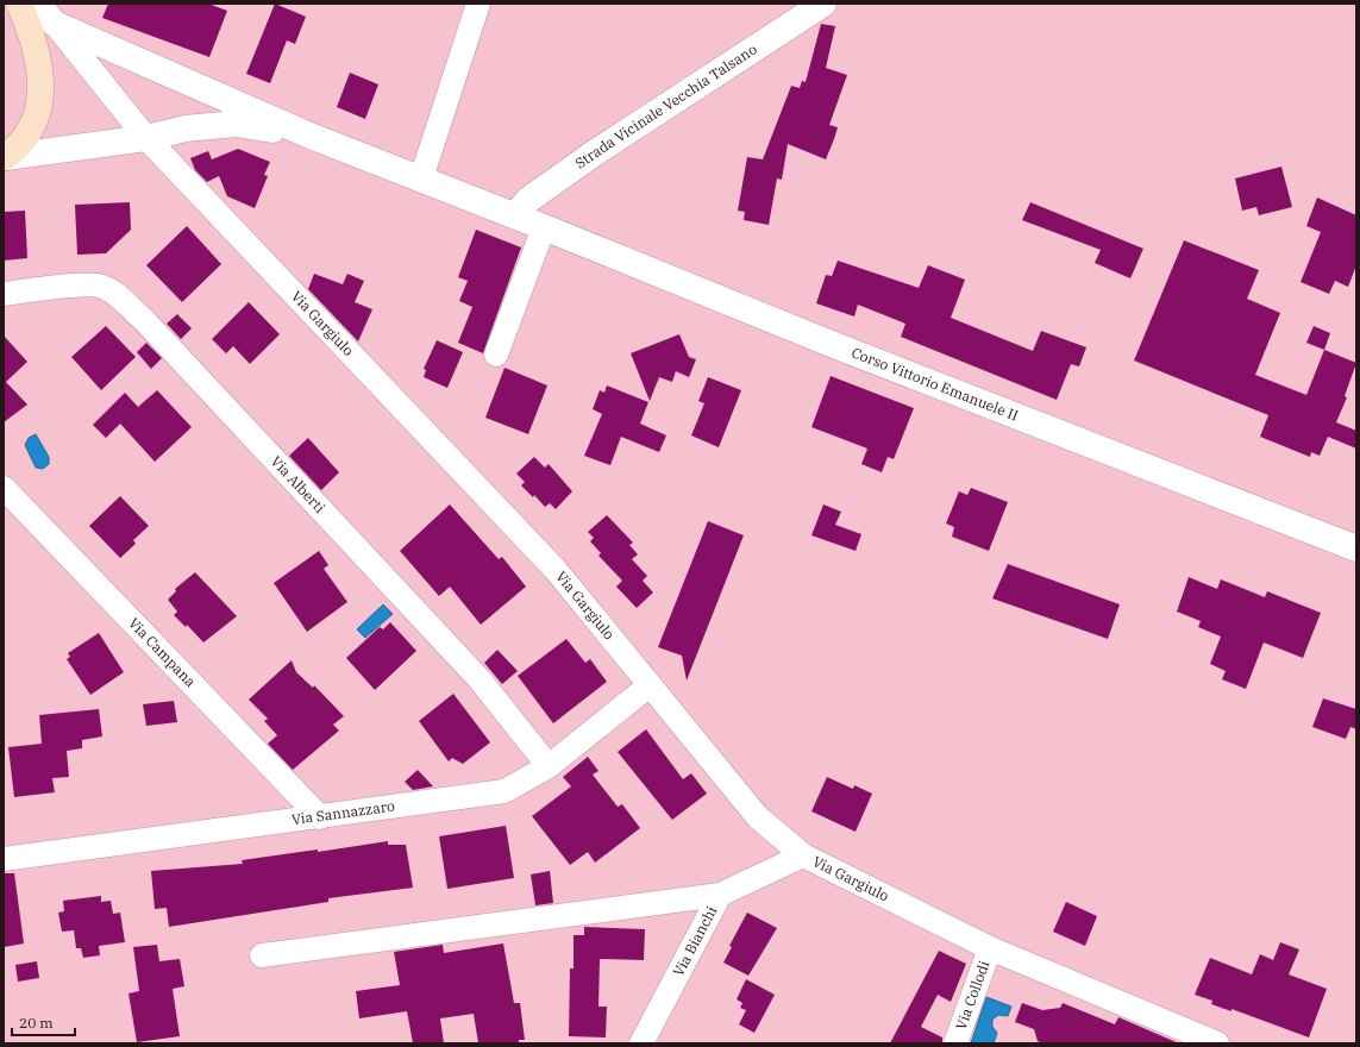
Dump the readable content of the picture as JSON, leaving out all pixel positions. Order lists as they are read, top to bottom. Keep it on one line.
{"streets":{"street":["Strada Vicinale Vecchia Talsano","Via Gargiulo","Corso Vittorio Emanuele II","Via Alberti","Via Campana","Via Sannazzaro","Via Bianchi","Via Collodi"]},"crossings":[["Strada Vicinale Vecchia Talsano","Corso Vittorio Emanuele II"],["Via Gargiulo","Via Sannazzaro"],["Via Gargiulo","Via Bianchi"],["Via Gargiulo","Via Collodi"],["Via Alberti","Via Sannazzaro"],["Via Campana","Via Sannazzaro"]],"scale_bar":"20 m"}
